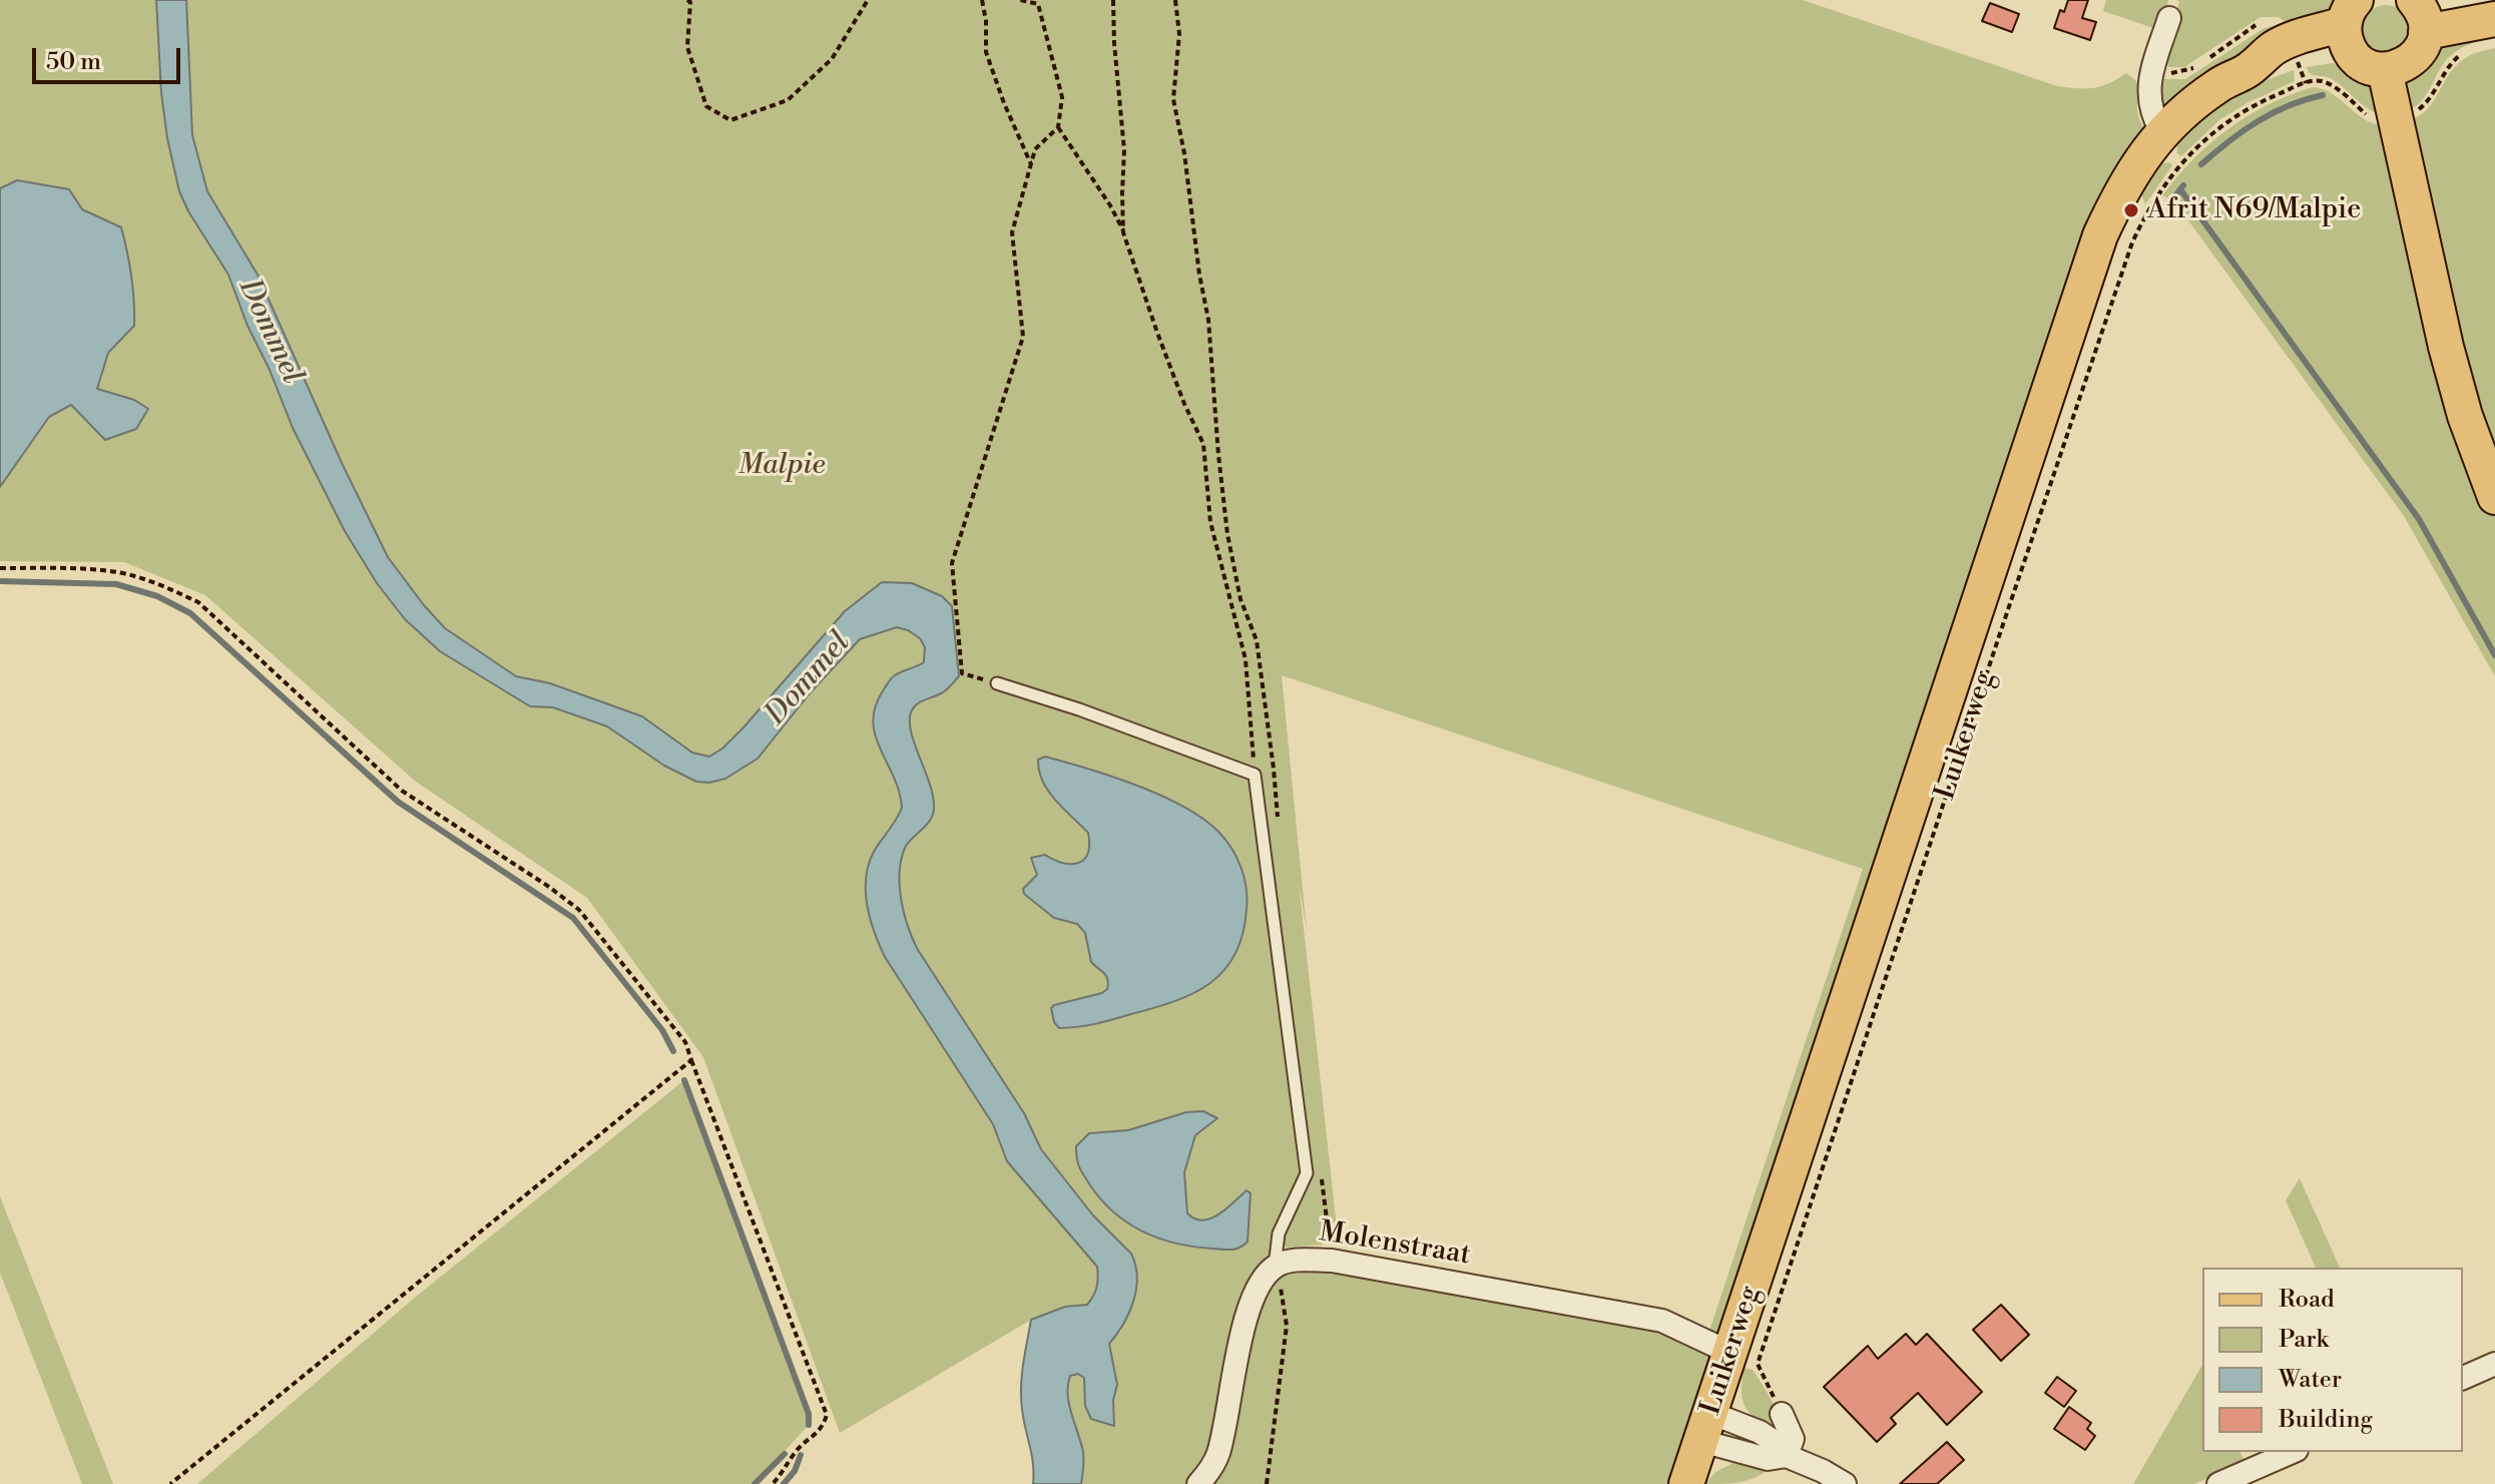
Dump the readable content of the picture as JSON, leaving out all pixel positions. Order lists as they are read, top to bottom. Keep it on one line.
{"streets":{"main road":["Luikerweg"],"street":["Molenstraat"]},"crossings":[["Luikerweg","Molenstraat"]],"water":["Dommel"],"parks":["Malpie"],"places":["Afrit N69/Malpie"],"legend":["Road","Park","Water","Building"],"scale_bar":"50 m"}
